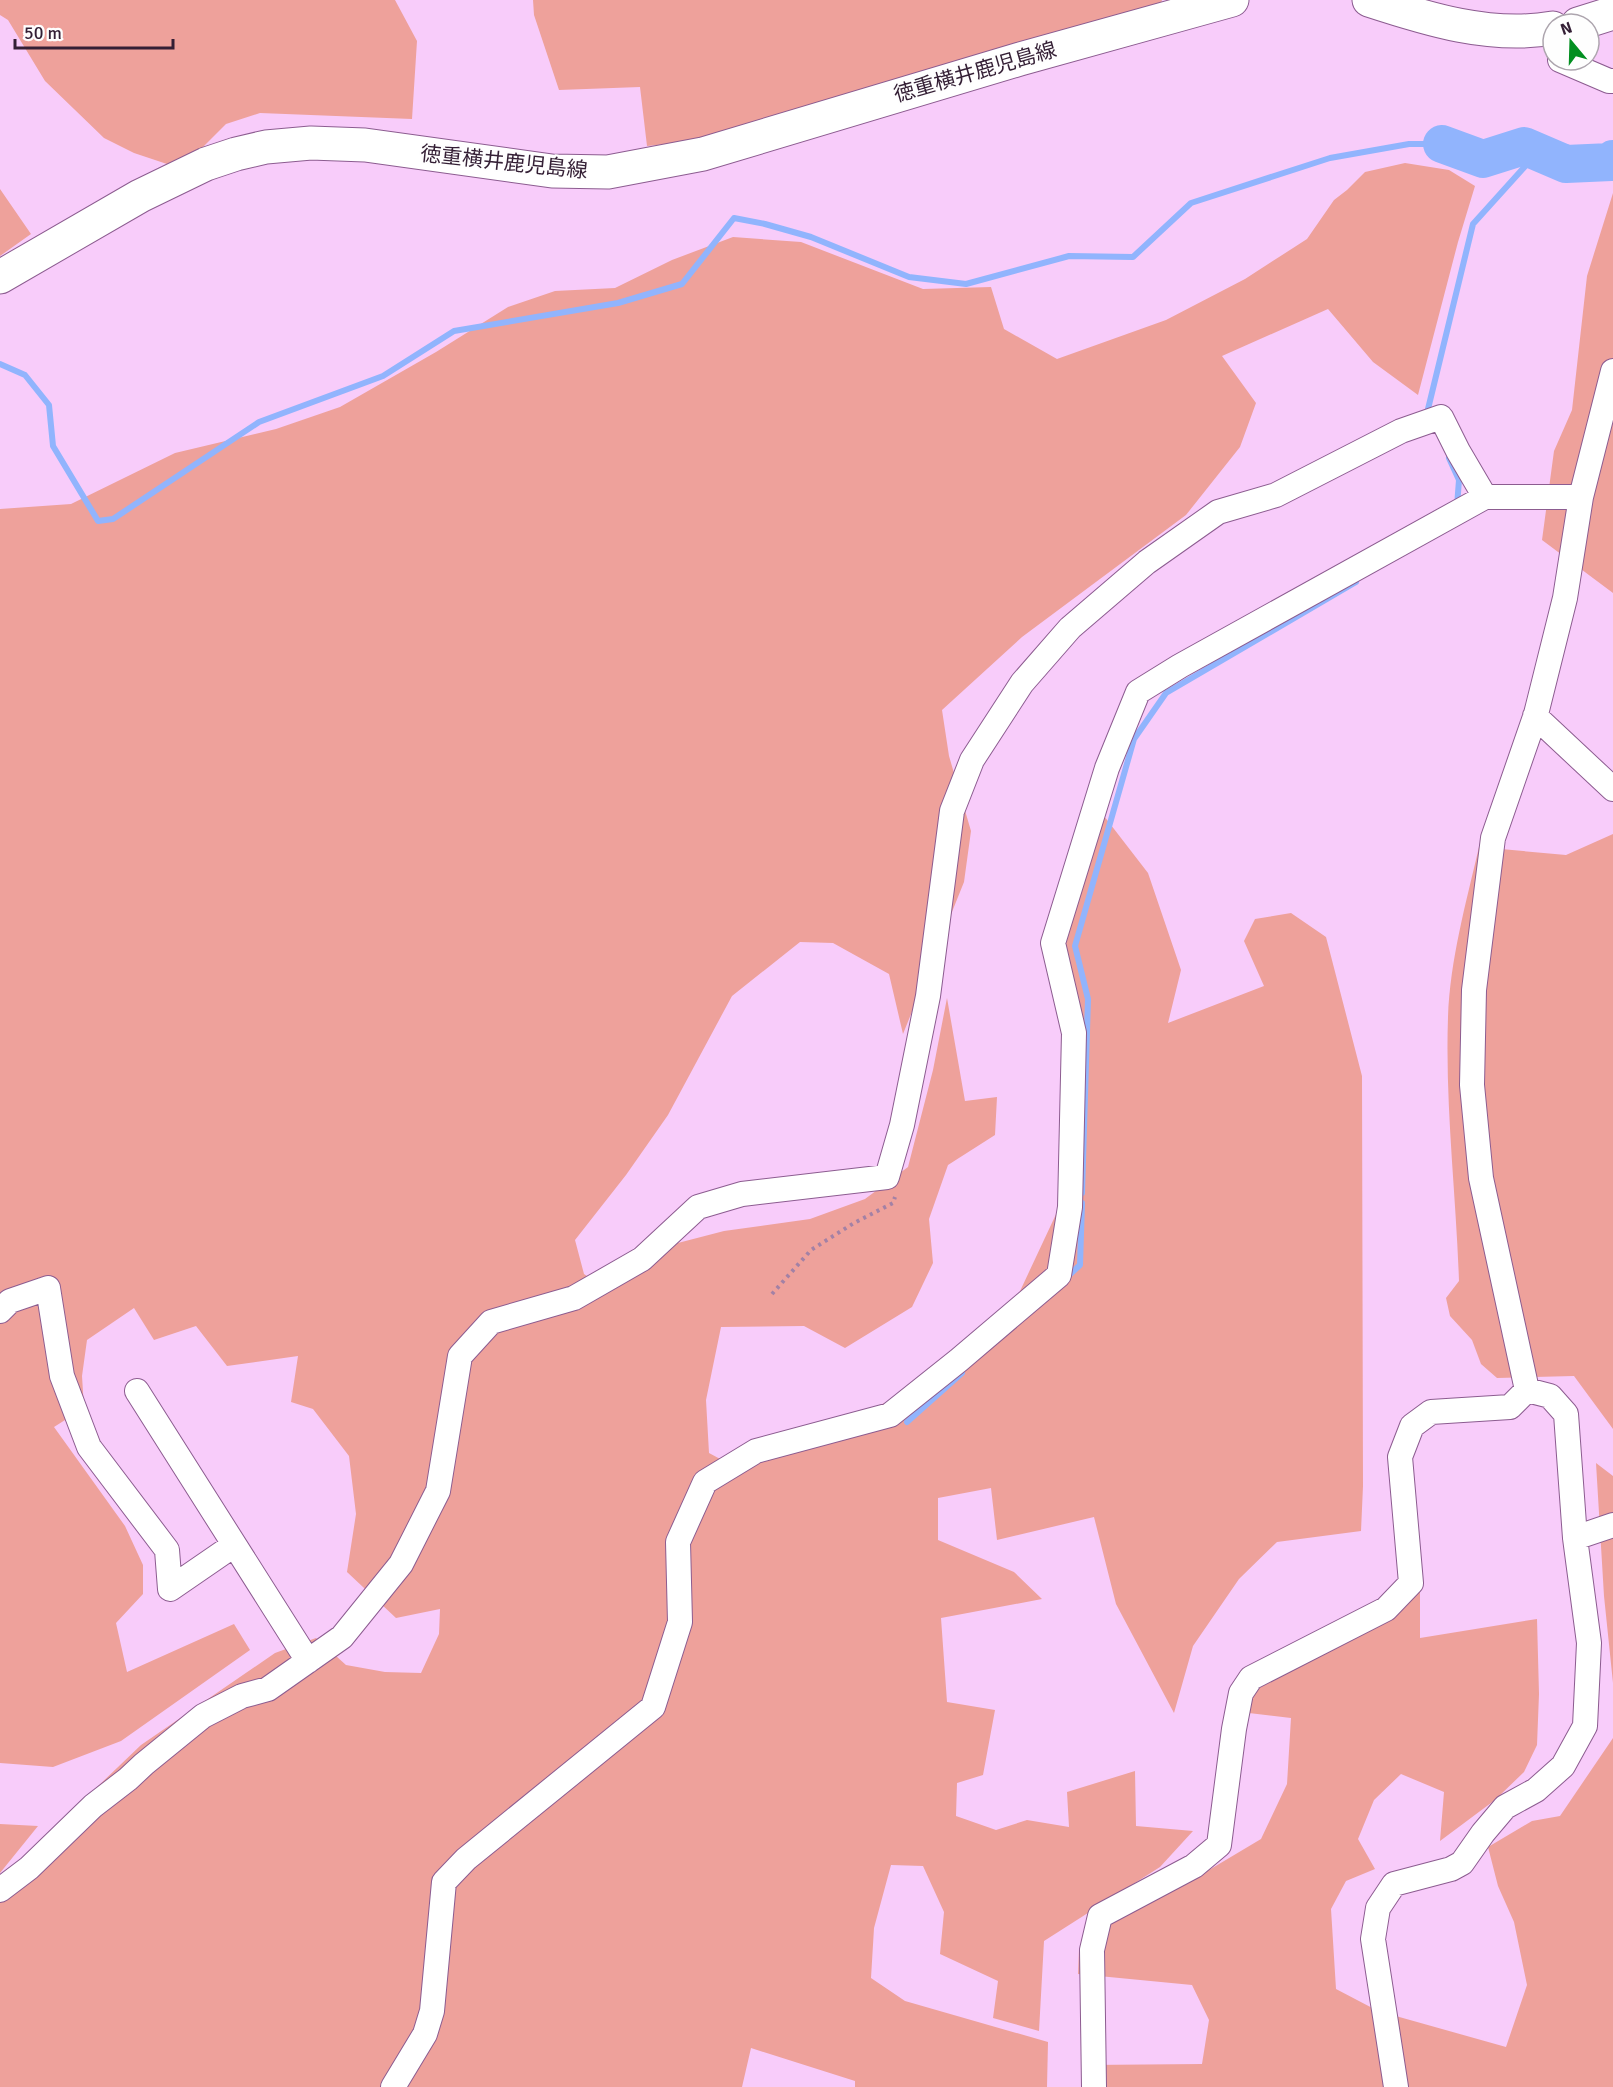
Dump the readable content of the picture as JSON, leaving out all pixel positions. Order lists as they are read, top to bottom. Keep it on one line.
{"streets":{"main road":["徳重横井鹿児島線"]},"scale_bar":"50 m","north":"top"}
